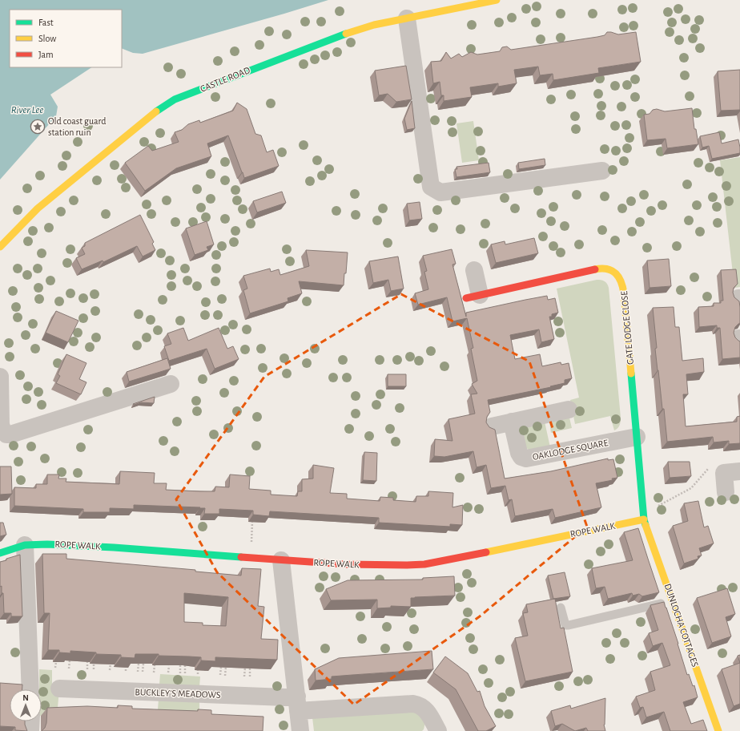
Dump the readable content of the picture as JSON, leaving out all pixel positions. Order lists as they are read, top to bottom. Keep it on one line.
{"streets":{"street":["CASTLE ROAD","GATE LODGE CLOSE","OAKLODGE SQUARE","ROPE WALK","DUNLOCHA COTTAGES","BUCKLEY'S MEADOWS"]},"crossings":[["GATE LODGE CLOSE","OAKLODGE SQUARE"],["GATE LODGE CLOSE","ROPE WALK"],["GATE LODGE CLOSE","DUNLOCHA COTTAGES"],["ROPE WALK","DUNLOCHA COTTAGES"]],"water":["River Lee"],"places":{"place":["Old coast guard station ruin"]},"legend":["Fast","Slow","Jam"],"north":"top"}
